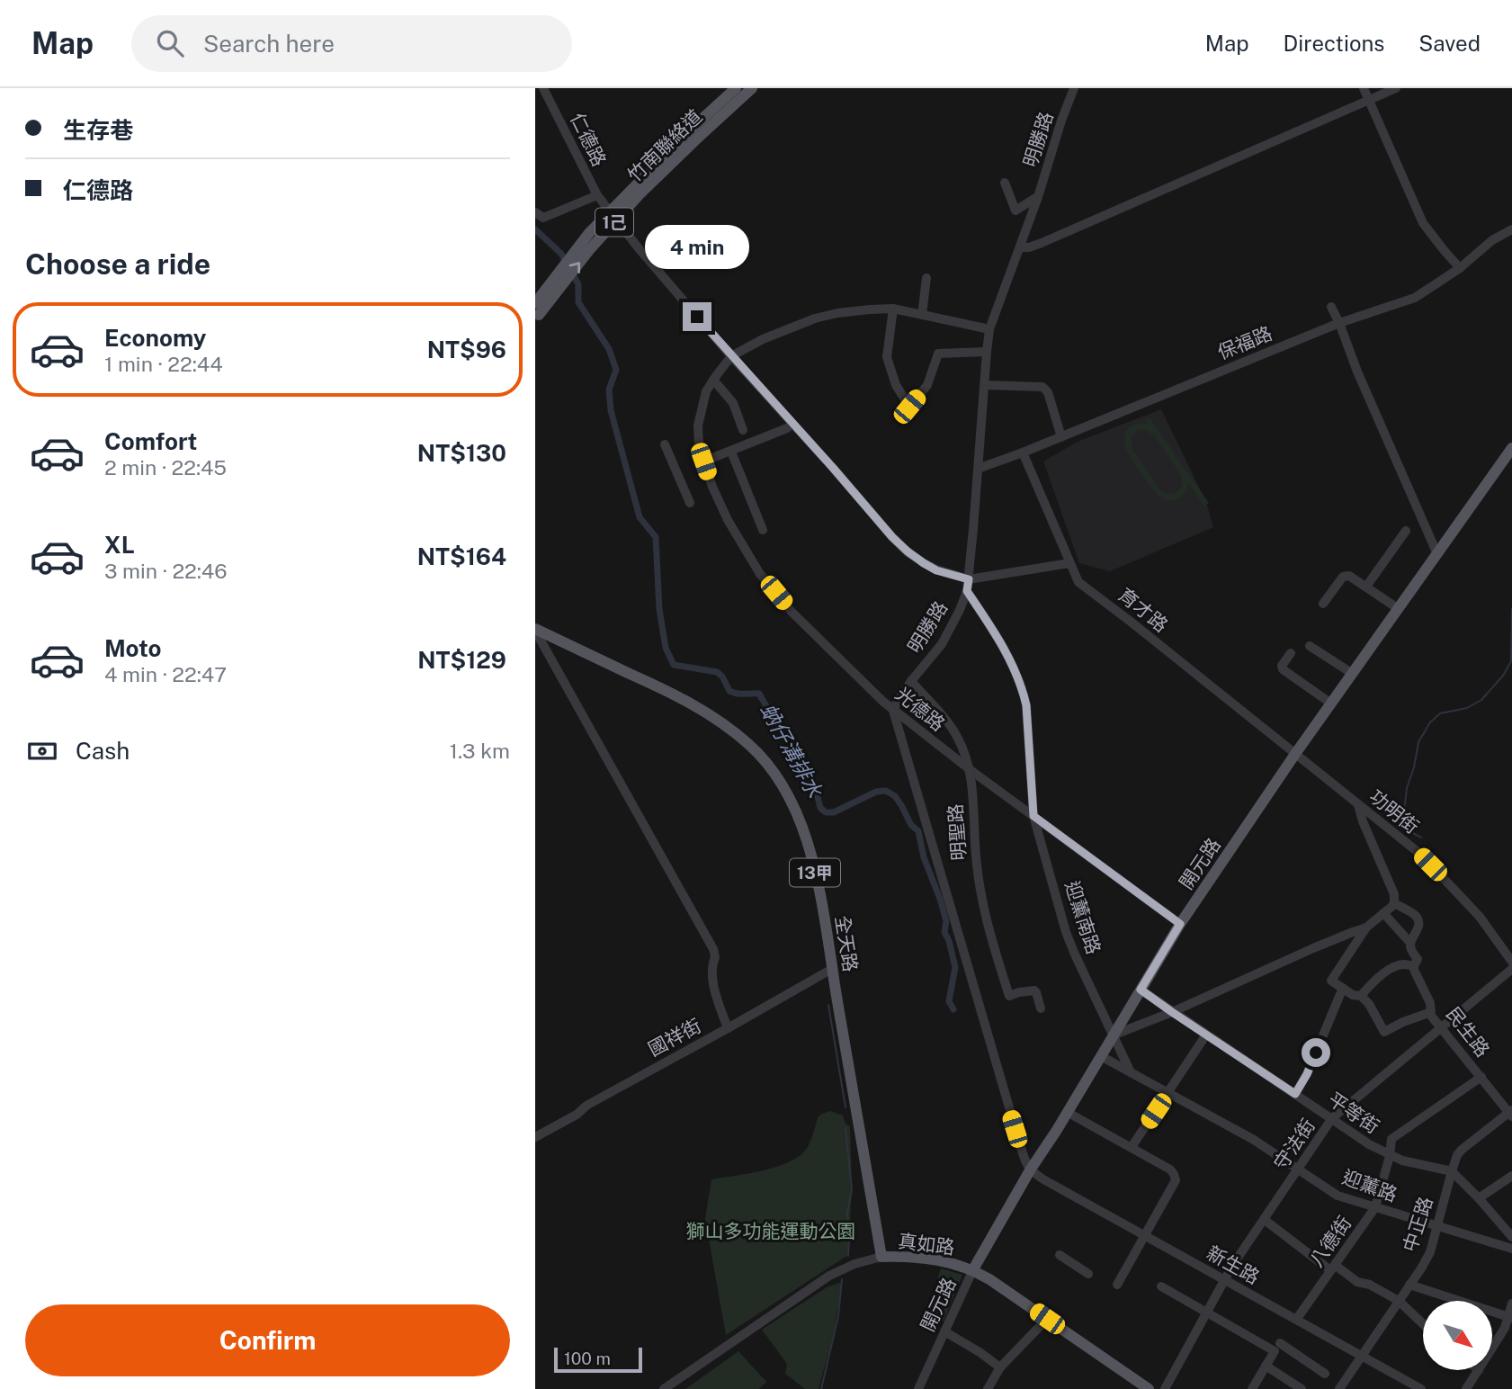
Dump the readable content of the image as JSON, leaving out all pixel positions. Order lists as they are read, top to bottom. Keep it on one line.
{"streets":{"main road":["竹南聯絡道","1己","開元路","13甲","全天路","真如路"],"street":["仁德路","明勝路","保福路","育才路","光德路","功明街","明聖路","迎薰南路","民生路","國祥街","平等街","守法街","迎薰路","中正路","八德街","新生路"]},"crossings":[["仁德路","明勝路"],["仁德路","光德路"],["明勝路","保福路"],["明勝路","光德路"],["明勝路","明聖路"],["明勝路","迎薰南路"],["保福路","育才路"],["育才路","功明街"],["育才路","開元路"],["光德路","明聖路"],["光德路","開元路"],["光德路","迎薰南路"],["功明街","開元路"],["開元路","迎薰南路"],["開元路","平等街"],["開元路","迎薰路"],["開元路","真如路"],["開元路","新生路"],["迎薰南路","迎薰路"],["全天路","國祥街"],["全天路","真如路"],["民生路","守法街"],["民生路","中正路"],["民生路","八德街"],["平等街","守法街"],["平等街","中正路"],["平等街","八德街"],["守法街","迎薰路"],["守法街","新生路"],["迎薰路","中正路"],["迎薰路","八德街"],["中正路","新生路"],["八德街","新生路"]],"water":["蚋仔溝排水"],"parks":["獅山多功能運動公園"],"scale_bar":"100 m","north":"bottom right","page":{"header":"Map","search":"Search here","nav":["Map","Directions","Saved"],"banner":["生存巷","仁德路"],"bubble":"4 min","heading":"Choose a ride","list":[{"name":"Economy","note":"1 min · 22:44","value":"NT$96"},{"name":"Comfort","note":"2 min · 22:45","value":"NT$130"},{"name":"XL","note":"3 min · 22:46","value":"NT$164"},{"name":"Moto","note":"4 min · 22:47","value":"NT$129"}],"pay":["Cash","1.3 km"],"buttons":"Confirm","scale":"100 m"}}
